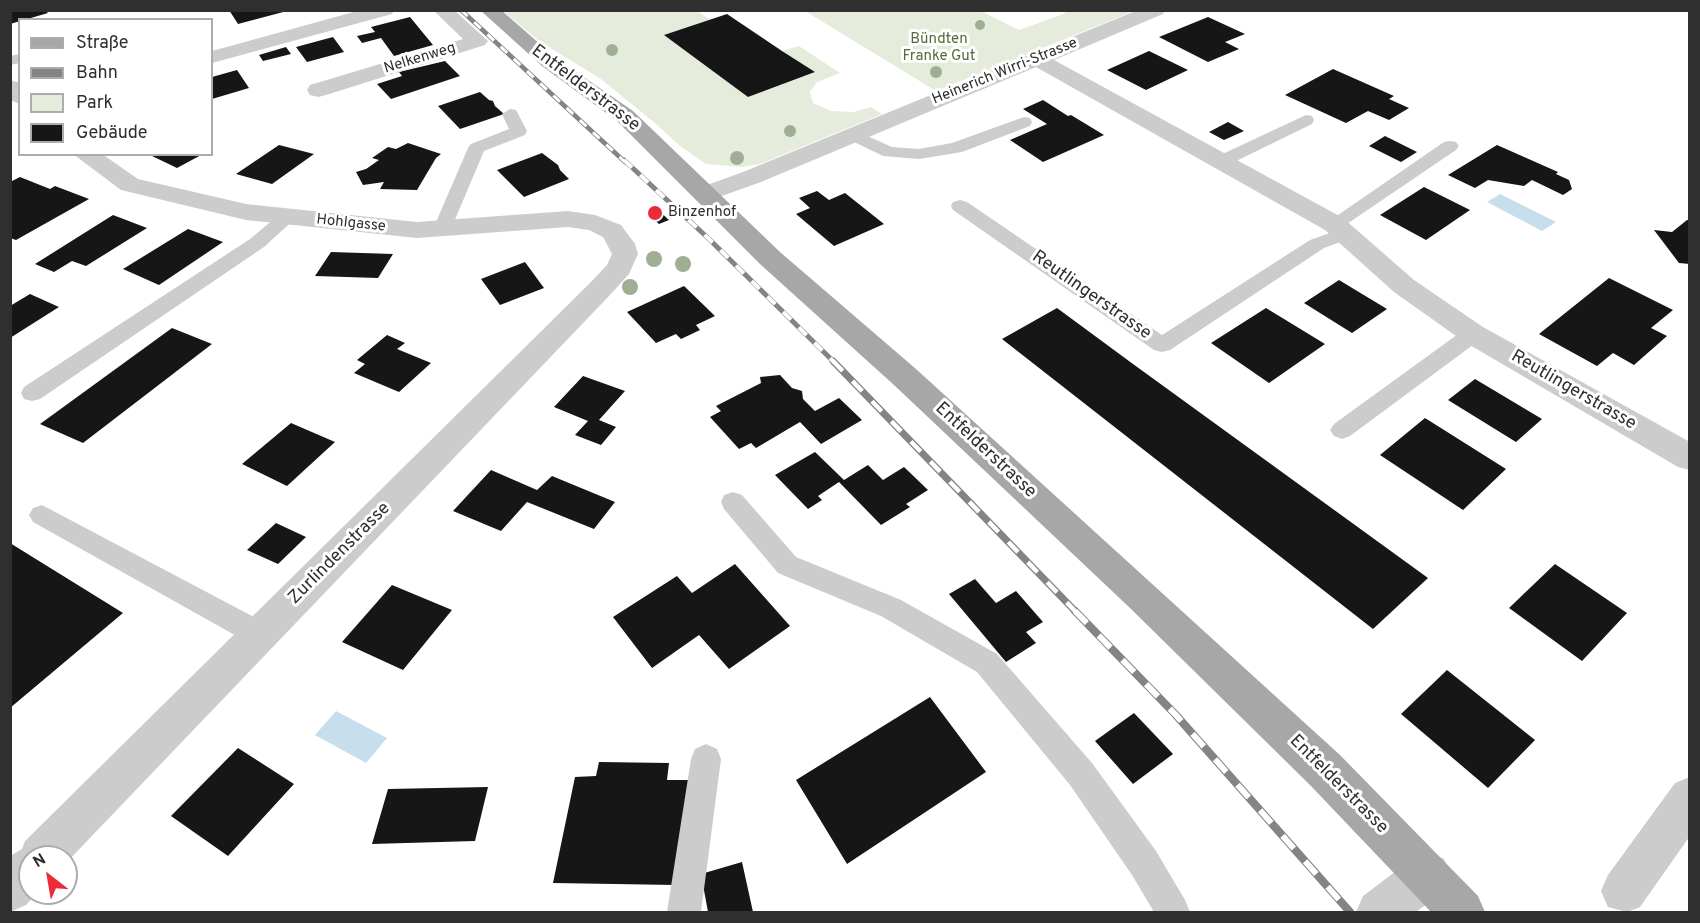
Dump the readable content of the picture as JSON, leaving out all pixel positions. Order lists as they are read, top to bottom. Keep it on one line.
{"streets":{"main road":["Entfelderstrasse"],"street":["Nelkenweg","Heinerich Wirri-Strasse","Hohlgasse","Reutlingerstrasse","Zurlindenstrasse"]},"crossings":[["Heinerich Wirri-Strasse","Entfelderstrasse"],["Heinerich Wirri-Strasse","Reutlingerstrasse"],["Hohlgasse","Zurlindenstrasse"]],"parks":["Bündten Franke Gut"],"places":["Binzenhof"],"legend":["Straße","Bahn","Park","Gebäude"],"north":"top left"}
